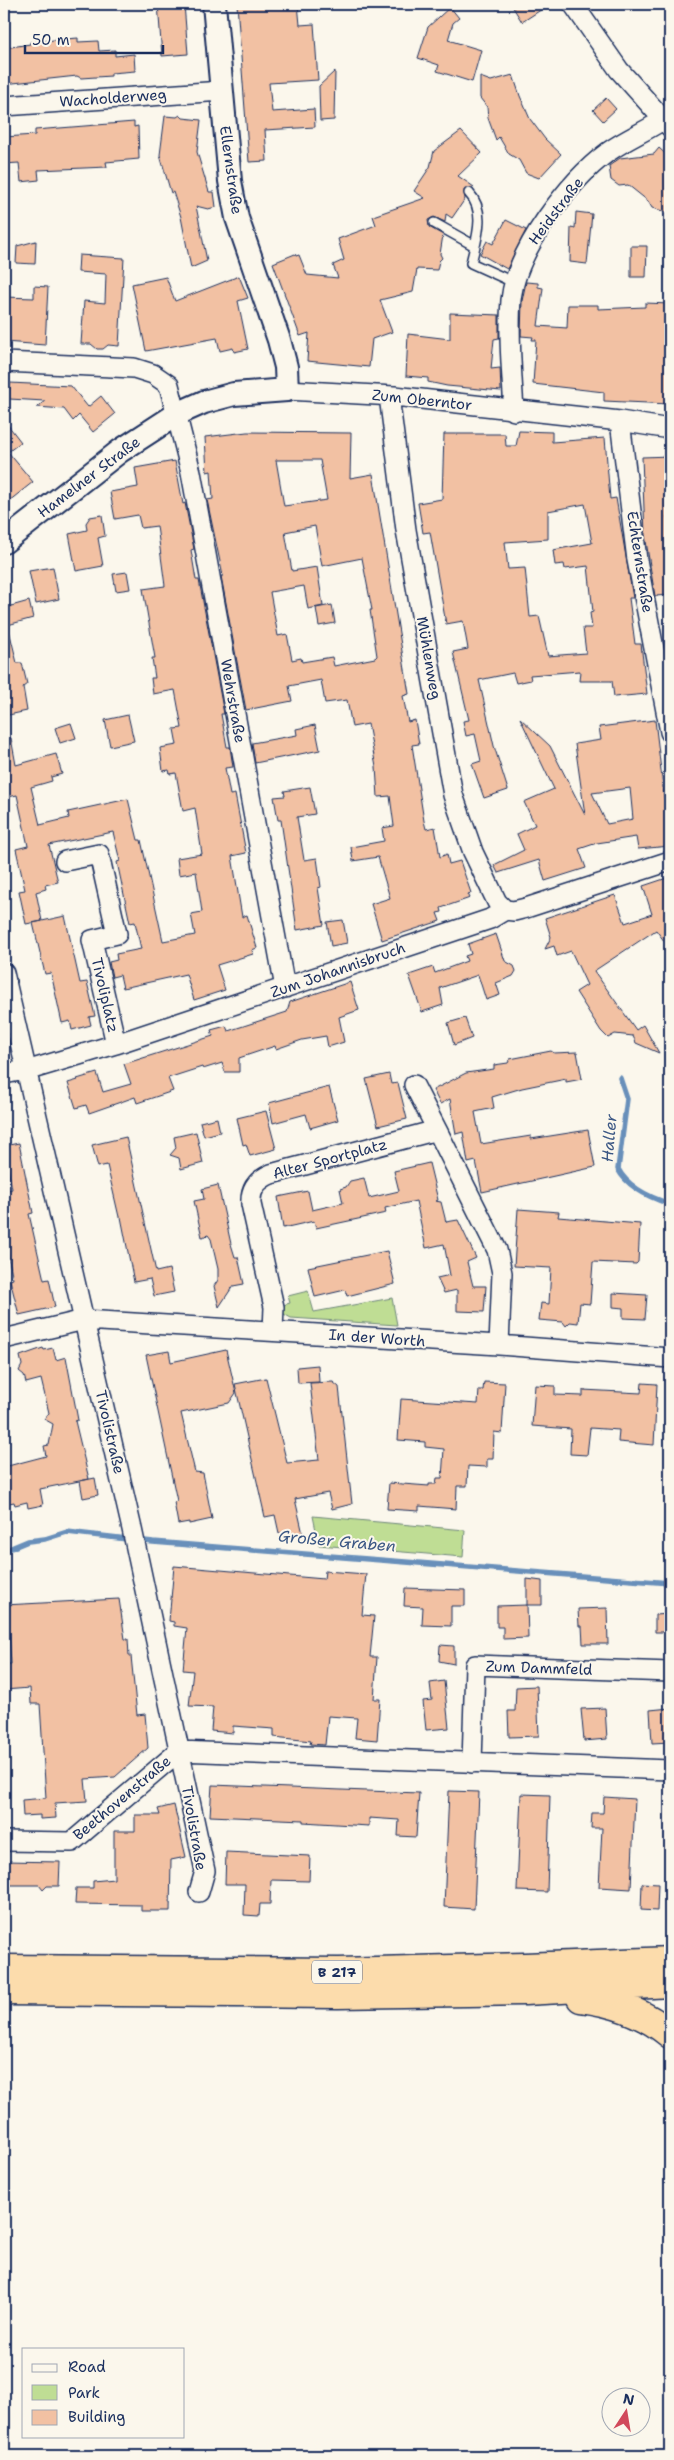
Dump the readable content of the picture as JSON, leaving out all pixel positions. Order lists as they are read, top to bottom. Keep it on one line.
{"streets":{"highway":["B 217"],"street":["Wacholderweg","Ellernstraße","Heidstraße","Zum Oberntor","Hamelner Straße","Echternstraße","Mühlenweg","Wehrstraße","Zum Johannisbruch","Tivoliplatz","Alter Sportplatz","In der Worth","Tivolistraße","Zum Dammfeld","Beethovenstraße"]},"crossings":[["Wacholderweg","Ellernstraße"],["Ellernstraße","Zum Oberntor"],["Heidstraße","Zum Oberntor"],["Zum Oberntor","Hamelner Straße"],["Zum Oberntor","Echternstraße"],["Zum Oberntor","Mühlenweg"],["Zum Oberntor","Wehrstraße"],["Hamelner Straße","Wehrstraße"],["Mühlenweg","Zum Johannisbruch"],["Wehrstraße","Zum Johannisbruch"],["Zum Johannisbruch","Tivoliplatz"],["Zum Johannisbruch","Tivolistraße"],["Alter Sportplatz","In der Worth"],["In der Worth","Tivolistraße"],["Tivolistraße","Beethovenstraße"]],"water":["Haller","Großer Graben"],"legend":["Road","Park","Building"],"scale_bar":"50 m","north":"top"}
